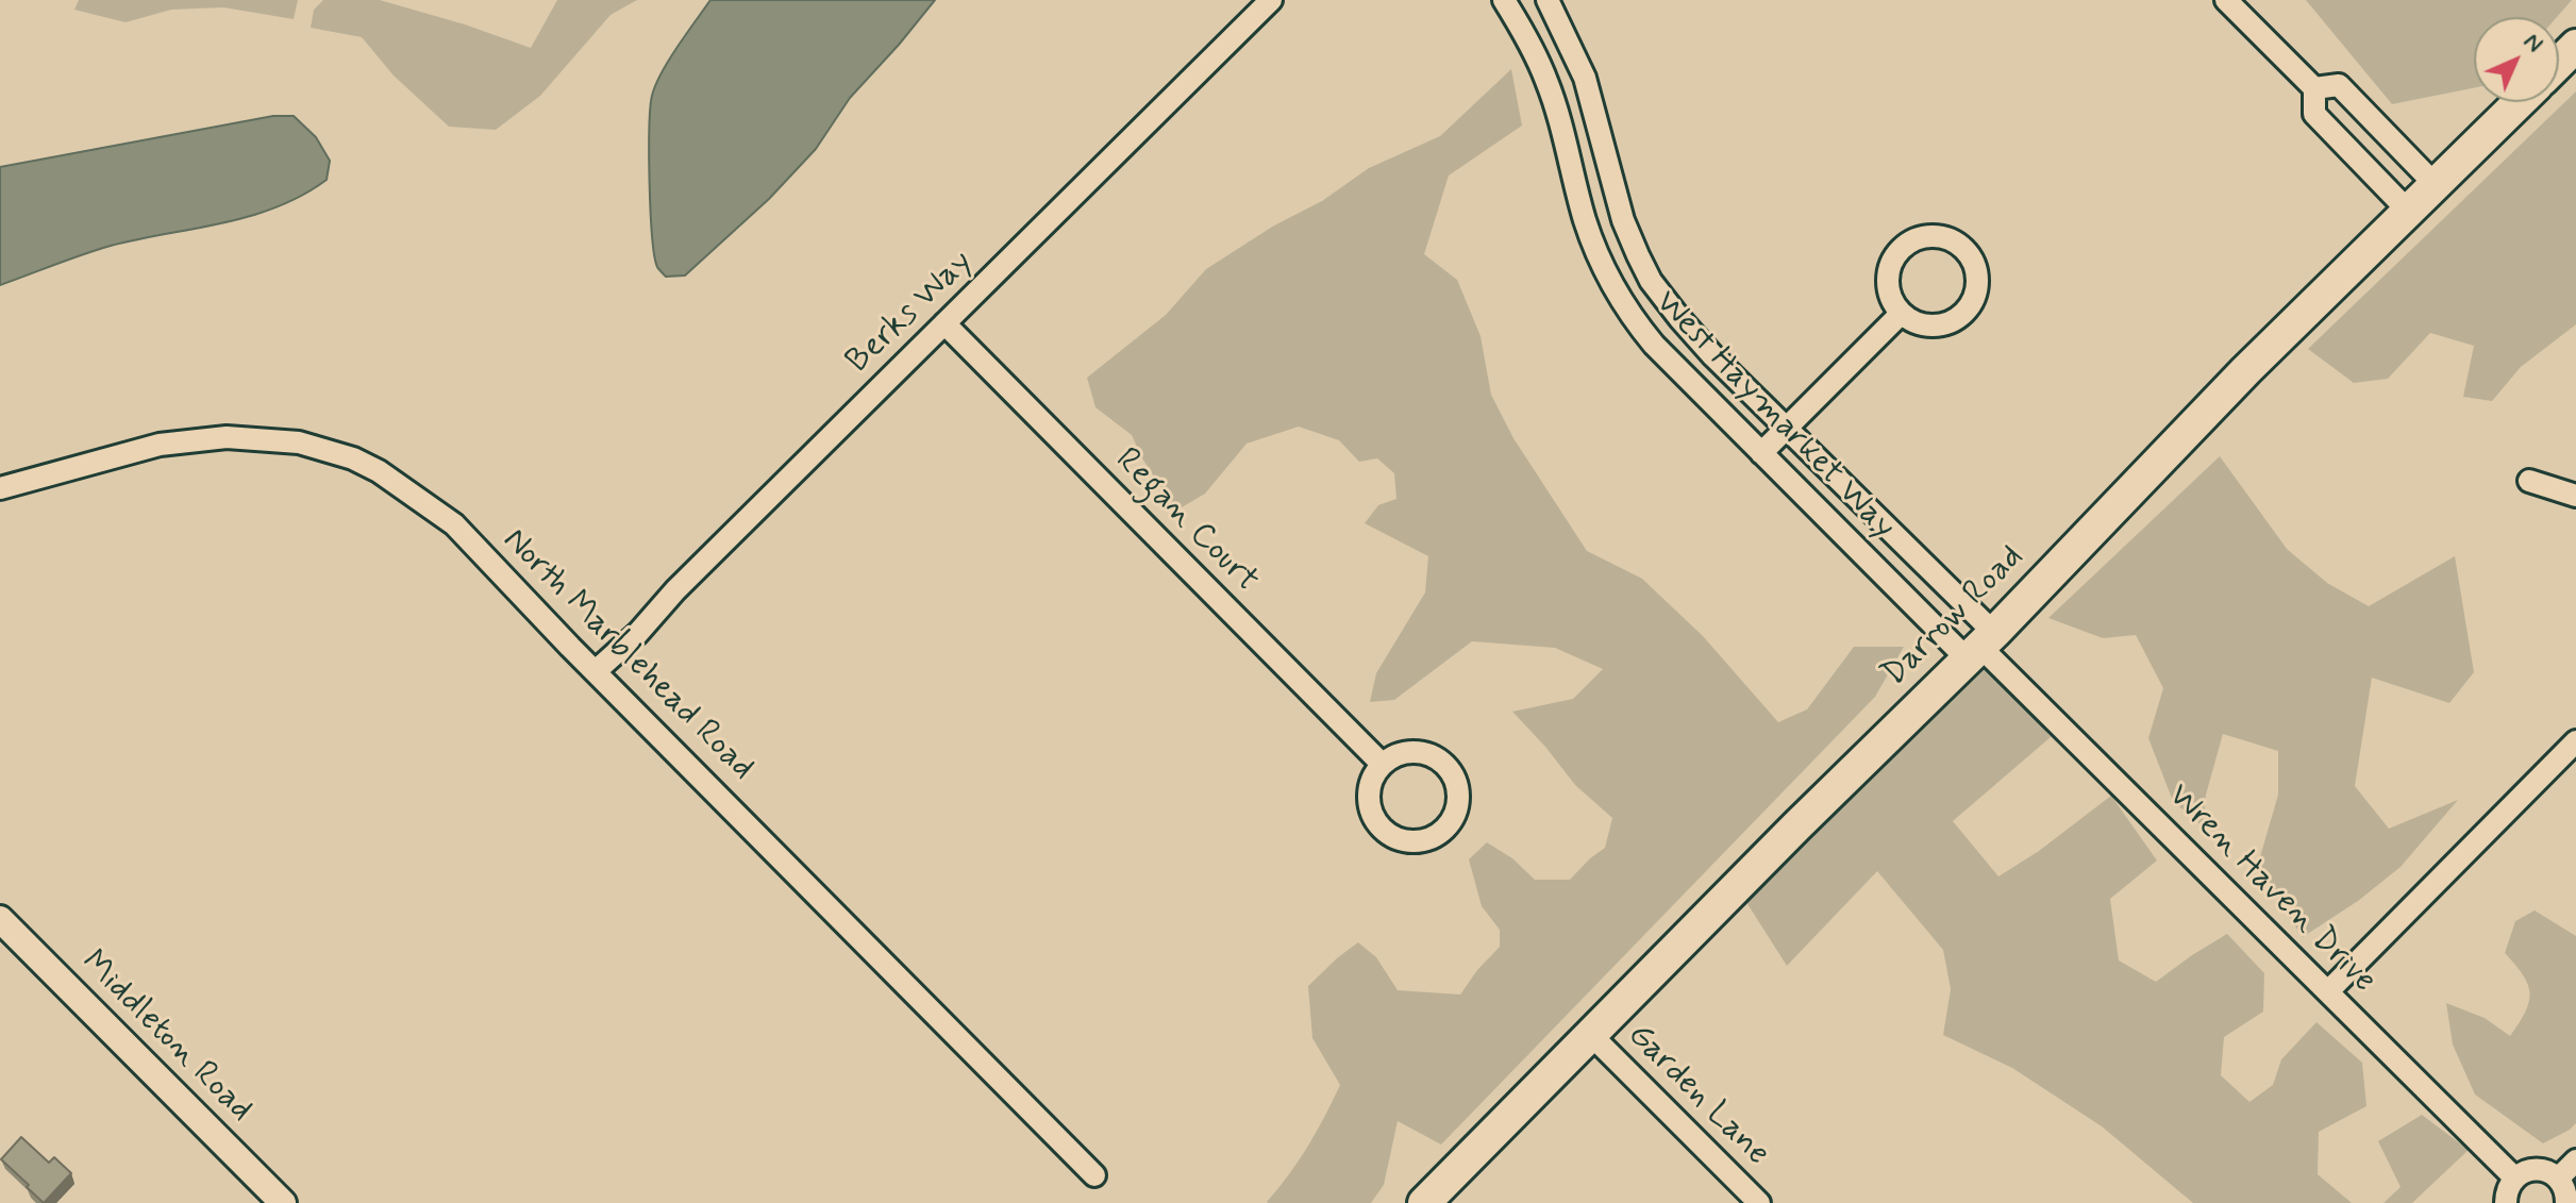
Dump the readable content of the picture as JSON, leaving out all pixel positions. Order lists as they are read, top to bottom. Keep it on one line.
{"streets":{"main road":["Darrow Road"],"street":["Berks Way","West Haymarket Way","Regan Court","North Marblehead Road","Wren Haven Drive","Middleton Road","Garden Lane"]},"crossings":[["Berks Way","Regan Court"],["Berks Way","North Marblehead Road"],["West Haymarket Way","Darrow Road"],["West Haymarket Way","Wren Haven Drive"],["Darrow Road","Wren Haven Drive"],["Darrow Road","Garden Lane"]],"north":"top right"}
